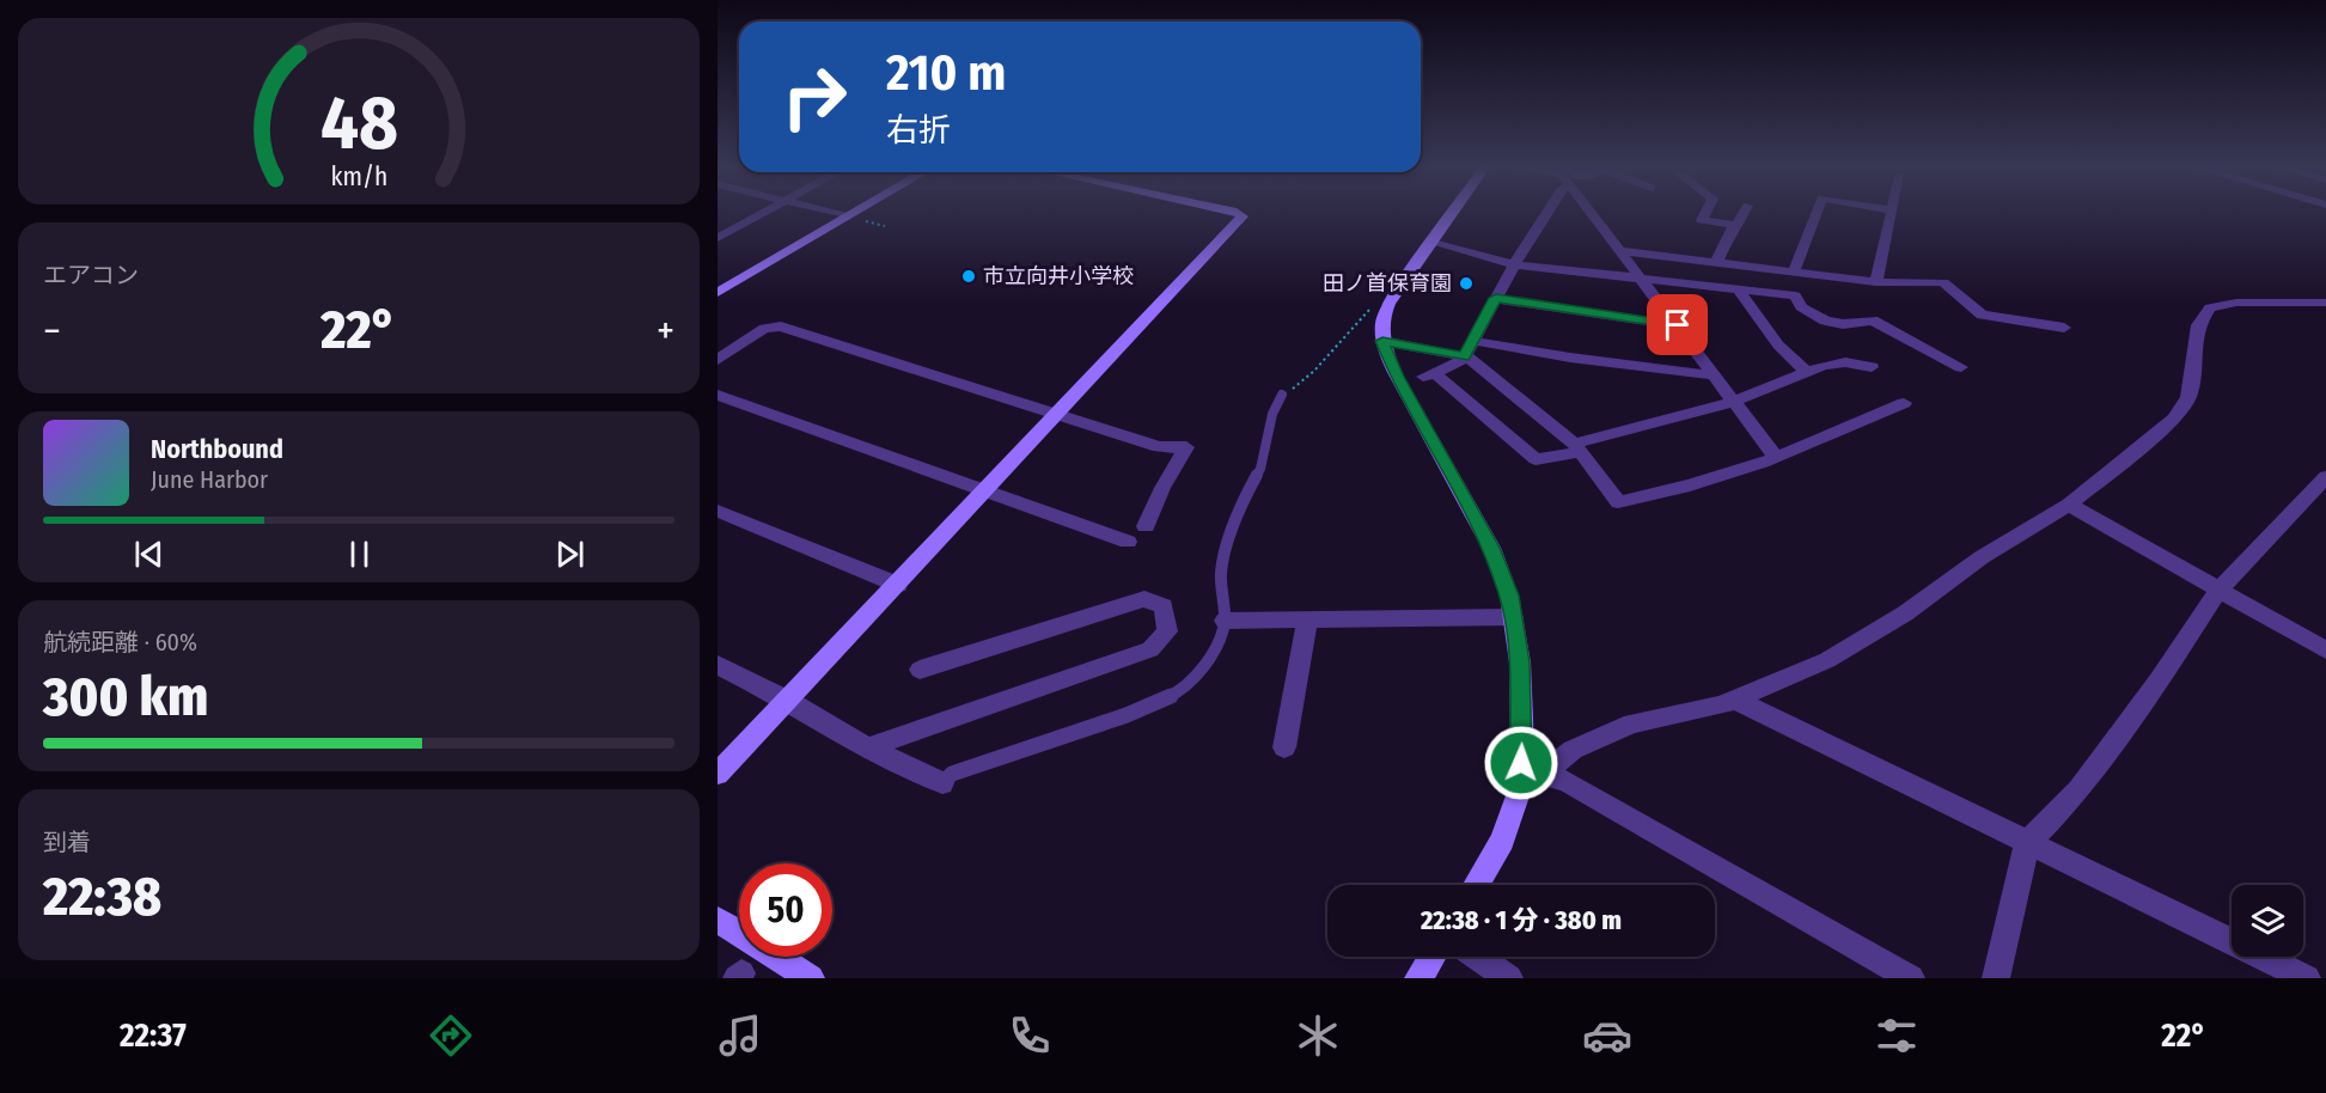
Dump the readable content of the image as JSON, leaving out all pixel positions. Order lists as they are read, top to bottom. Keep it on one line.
{"places":["市立向井小学校","田ノ首保育園"],"page":{"turn":["210 m","右折"],"tile":["エアコン",["航続距離 · 60%","300 km"],["到着","22:38"]],"heat":["−","22°","+"],"song":["Northbound","June Harbor"],"limit":"50","trip":"22:38 · 1 分 · 380 m","tabs":["22:37","22°"],"gauge":["48","km/h"]}}
